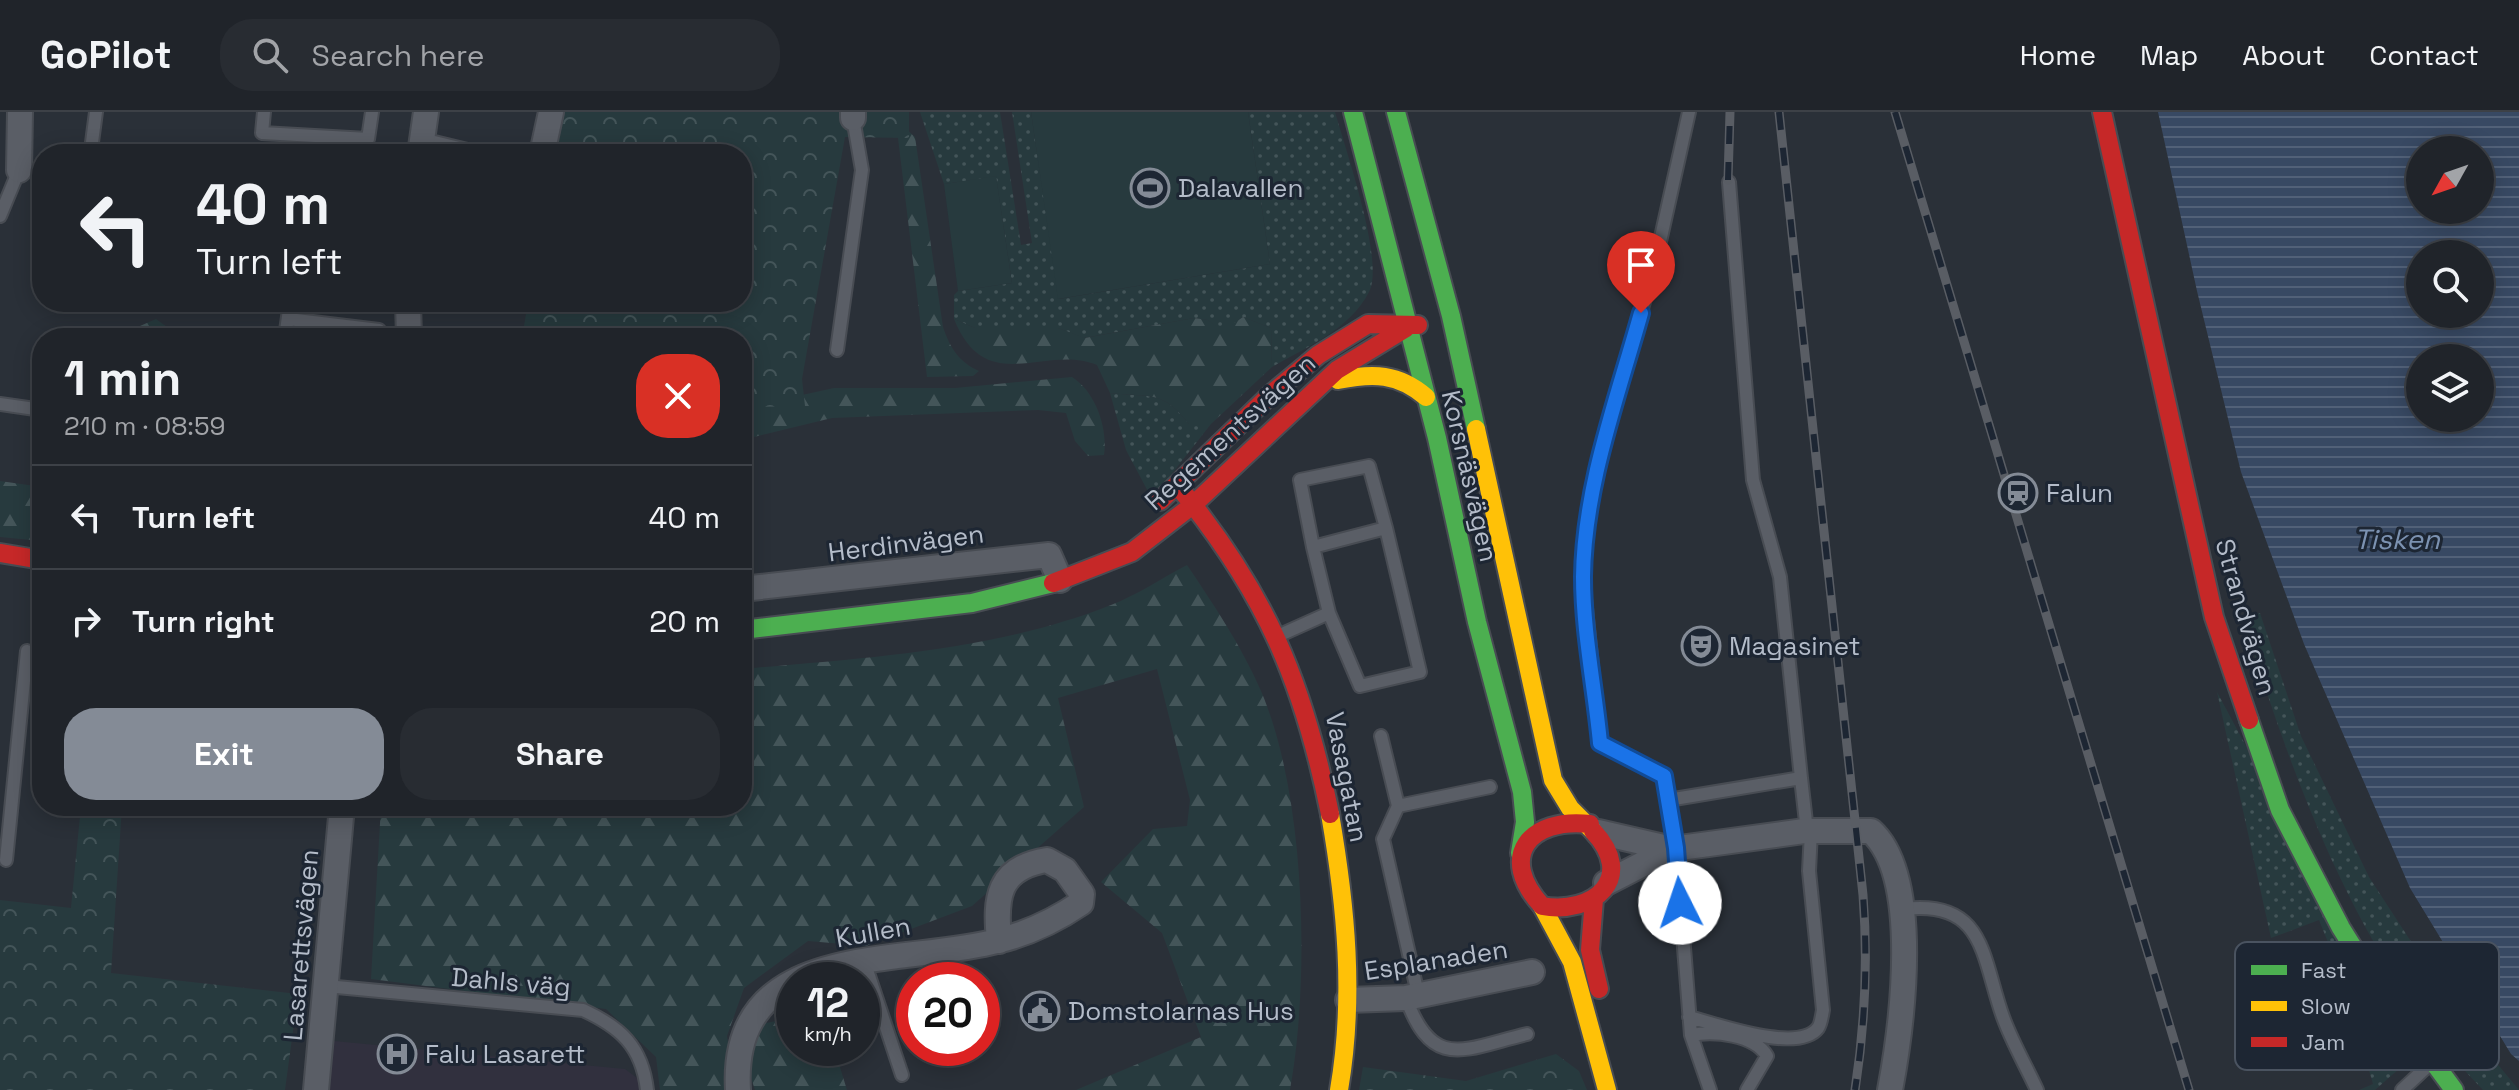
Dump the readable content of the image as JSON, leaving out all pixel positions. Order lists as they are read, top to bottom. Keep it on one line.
{"streets":{"street":["Regementsvägen","Korsnäsvägen","Herdinvägen","Strandvägen","Vasagatan","Kullen","Lasarettsvägen","Esplanaden"],"lane":["Dahls väg"]},"crossings":[["Regementsvägen","Korsnäsvägen"],["Regementsvägen","Herdinvägen"],["Regementsvägen","Vasagatan"],["Vasagatan","Esplanaden"],["Lasarettsvägen","Dahls väg"]],"water":["Tisken"],"places":{"sports":["Dalavallen"],"station":["Falun"],"theatre":["Magasinet"],"public building":["Domstolarnas Hus"],"hospital":["Falu Lasarett"]},"legend":["Fast","Slow","Jam"],"north":"bottom left","page":{"header":"GoPilot","search":"Search here","nav":["Home","Map","About","Contact"],"turn":["40 m","Turn left"],"heading":["1 min","210 m · 08:59"],"list":[{"name":"Turn left","value":"40 m"},{"name":"Turn right","value":"20 m"}],"buttons":["Exit","Share"],"speed":"12 km/h","limit":"20"}}
